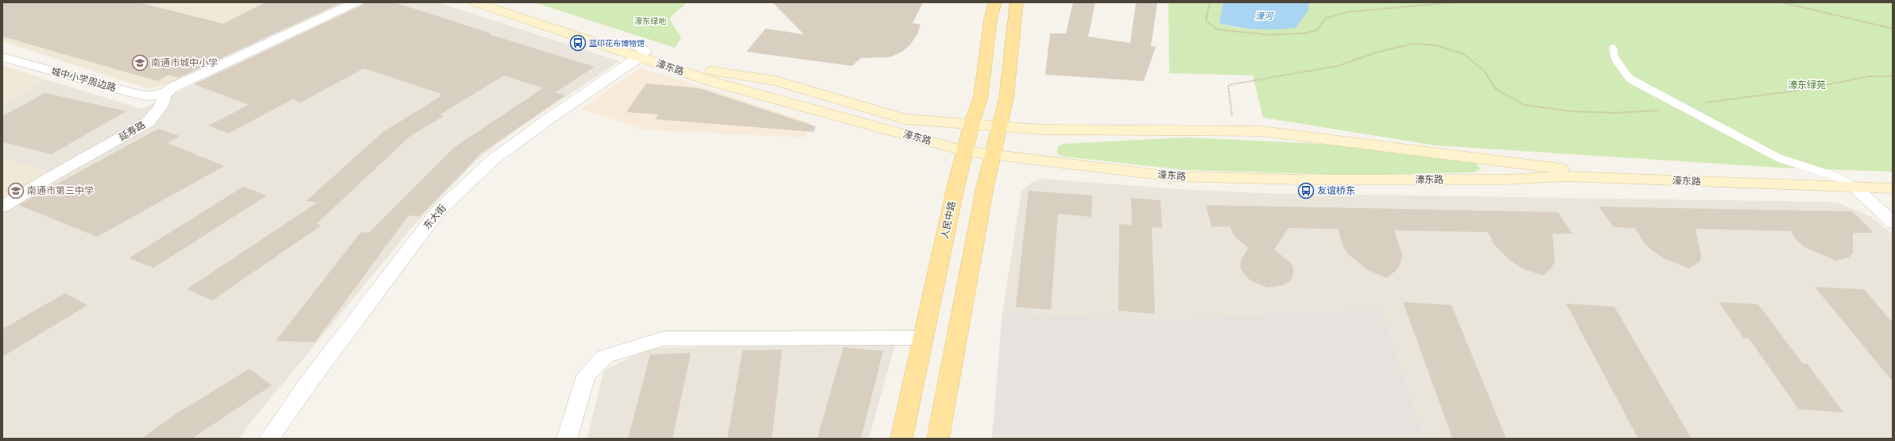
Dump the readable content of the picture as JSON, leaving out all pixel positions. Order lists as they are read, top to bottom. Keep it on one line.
{"streets":{"main road":["濠东路","人民中路"],"street":["城中小学周边路","延寿路","东大街"]},"crossings":[["濠东路","东大街"],["濠东路","人民中路"],["城中小学周边路","延寿路"]],"water":["濠河"],"parks":["濠东绿地","濠东绿苑"],"places":{"bus stop":["蓝印花布博物馆","友谊桥东"],"school or university":["南通市城中小学","南通市第三中学"]}}
